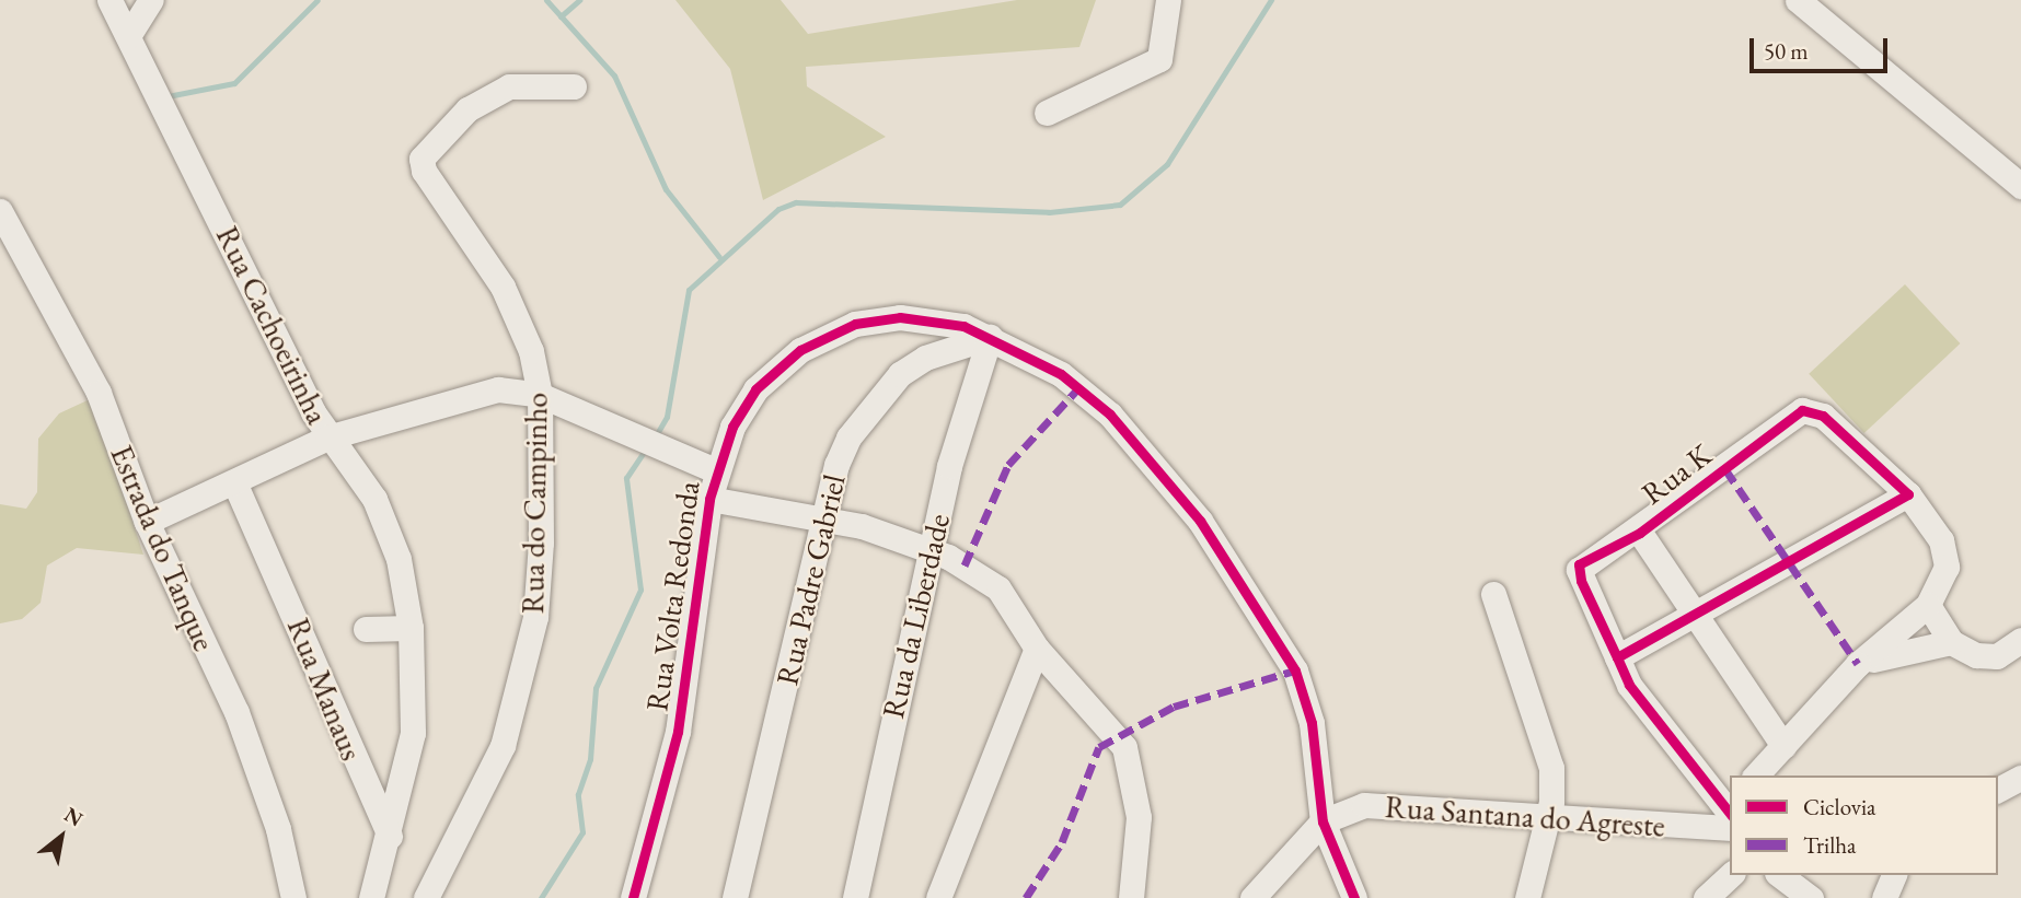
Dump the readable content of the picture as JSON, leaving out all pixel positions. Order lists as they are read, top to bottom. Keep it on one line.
{"streets":{"street":["Rua Cachoeirinha","Rua K","Rua do Campinho","Estrada do Tanque","Rua Padre Gabriel","Rua Volta Redonda","Rua da Liberdade","Rua Manaus","Rua Santana do Agreste"]},"crossings":[["Rua Cachoeirinha","Rua Manaus"],["Rua Padre Gabriel","Rua Volta Redonda"],["Rua Padre Gabriel","Rua da Liberdade"],["Rua Volta Redonda","Rua da Liberdade"],["Rua Volta Redonda","Rua Santana do Agreste"]],"legend":["Ciclovia","Trilha"],"scale_bar":"50 m","north":"top right"}
